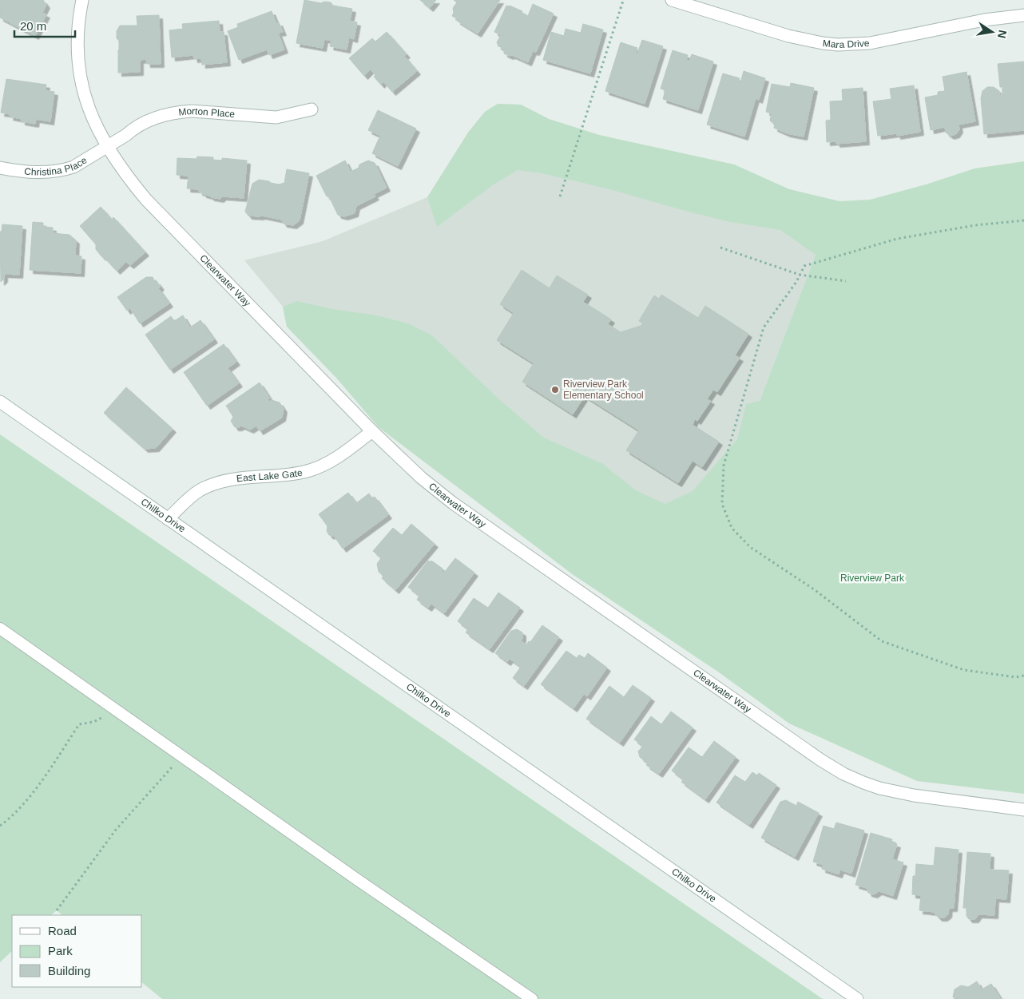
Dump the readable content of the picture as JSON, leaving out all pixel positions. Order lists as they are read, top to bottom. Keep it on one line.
{"streets":{"street":["Mara Drive","Morton Place","Christina Place","Clearwater Way","East Lake Gate","Chilko Drive"]},"crossings":[["Morton Place","Christina Place"],["Morton Place","Clearwater Way"],["Christina Place","Clearwater Way"],["Clearwater Way","East Lake Gate"],["East Lake Gate","Chilko Drive"]],"parks":["Riverview Park"],"places":["Riverview Park Elementary School"],"legend":["Road","Park","Building"],"scale_bar":"20 m","north":"right"}
